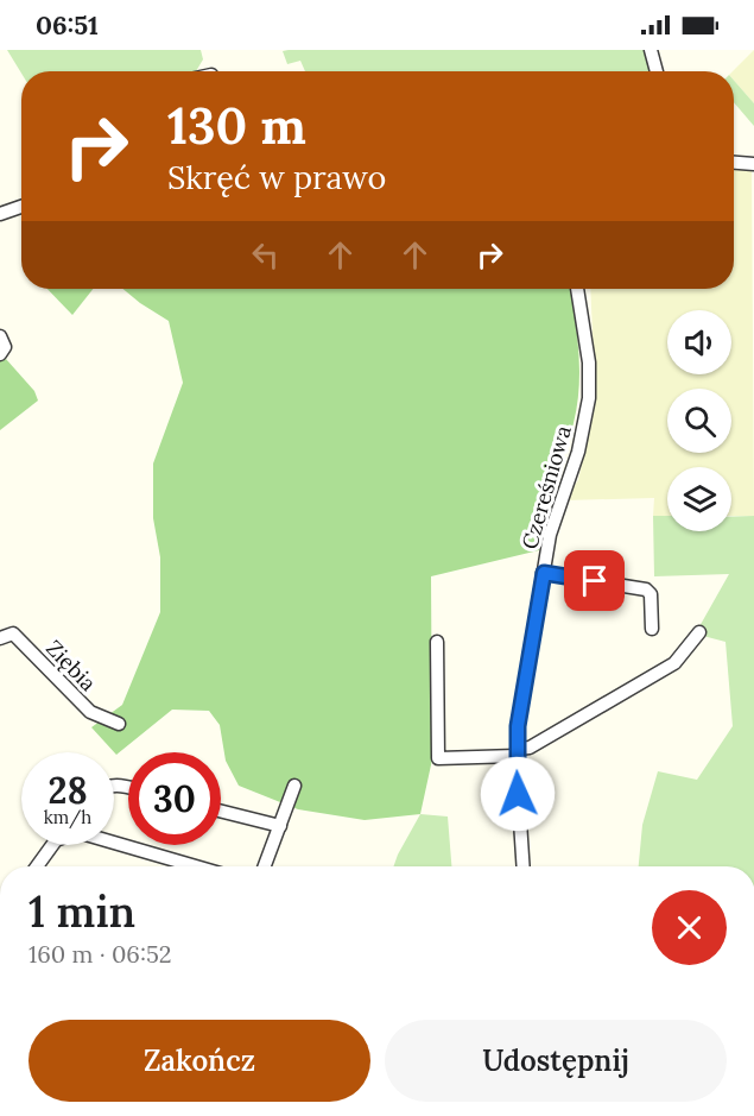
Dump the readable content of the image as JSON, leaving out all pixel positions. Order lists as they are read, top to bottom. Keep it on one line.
{"streets":{"street":["Czereśniowa","Ziębia"]},"page":{"status":"06:51","turn":["130 m","Skręć w prawo"],"speed":"28 km/h","limit":"30","heading":["1 min","160 m · 06:52"],"buttons":["Zakończ","Udostępnij"]}}
